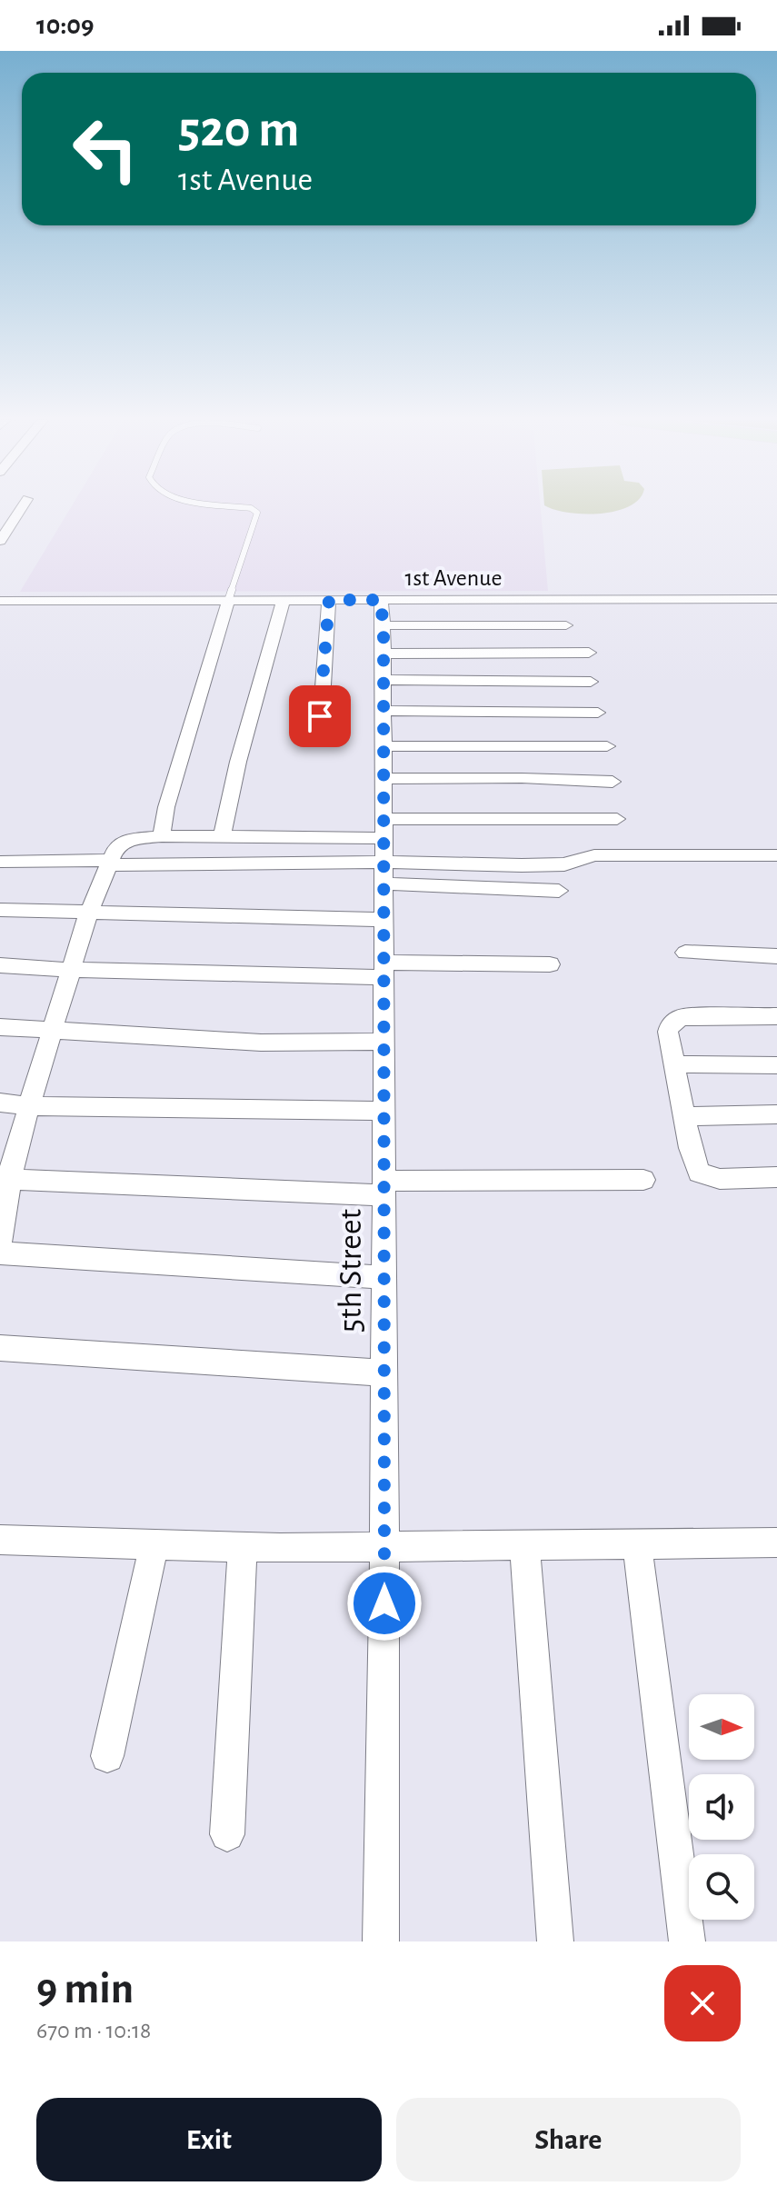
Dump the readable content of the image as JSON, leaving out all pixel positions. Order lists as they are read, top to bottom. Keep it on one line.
{"streets":{"street":["1st Avenue","5th Street"]},"crossings":[["1st Avenue","5th Street"]],"north":"right","page":{"status":"10:09","turn":["520 m","1st Avenue"],"heading":["9 min","670 m · 10:18"],"buttons":["Exit","Share"]}}
